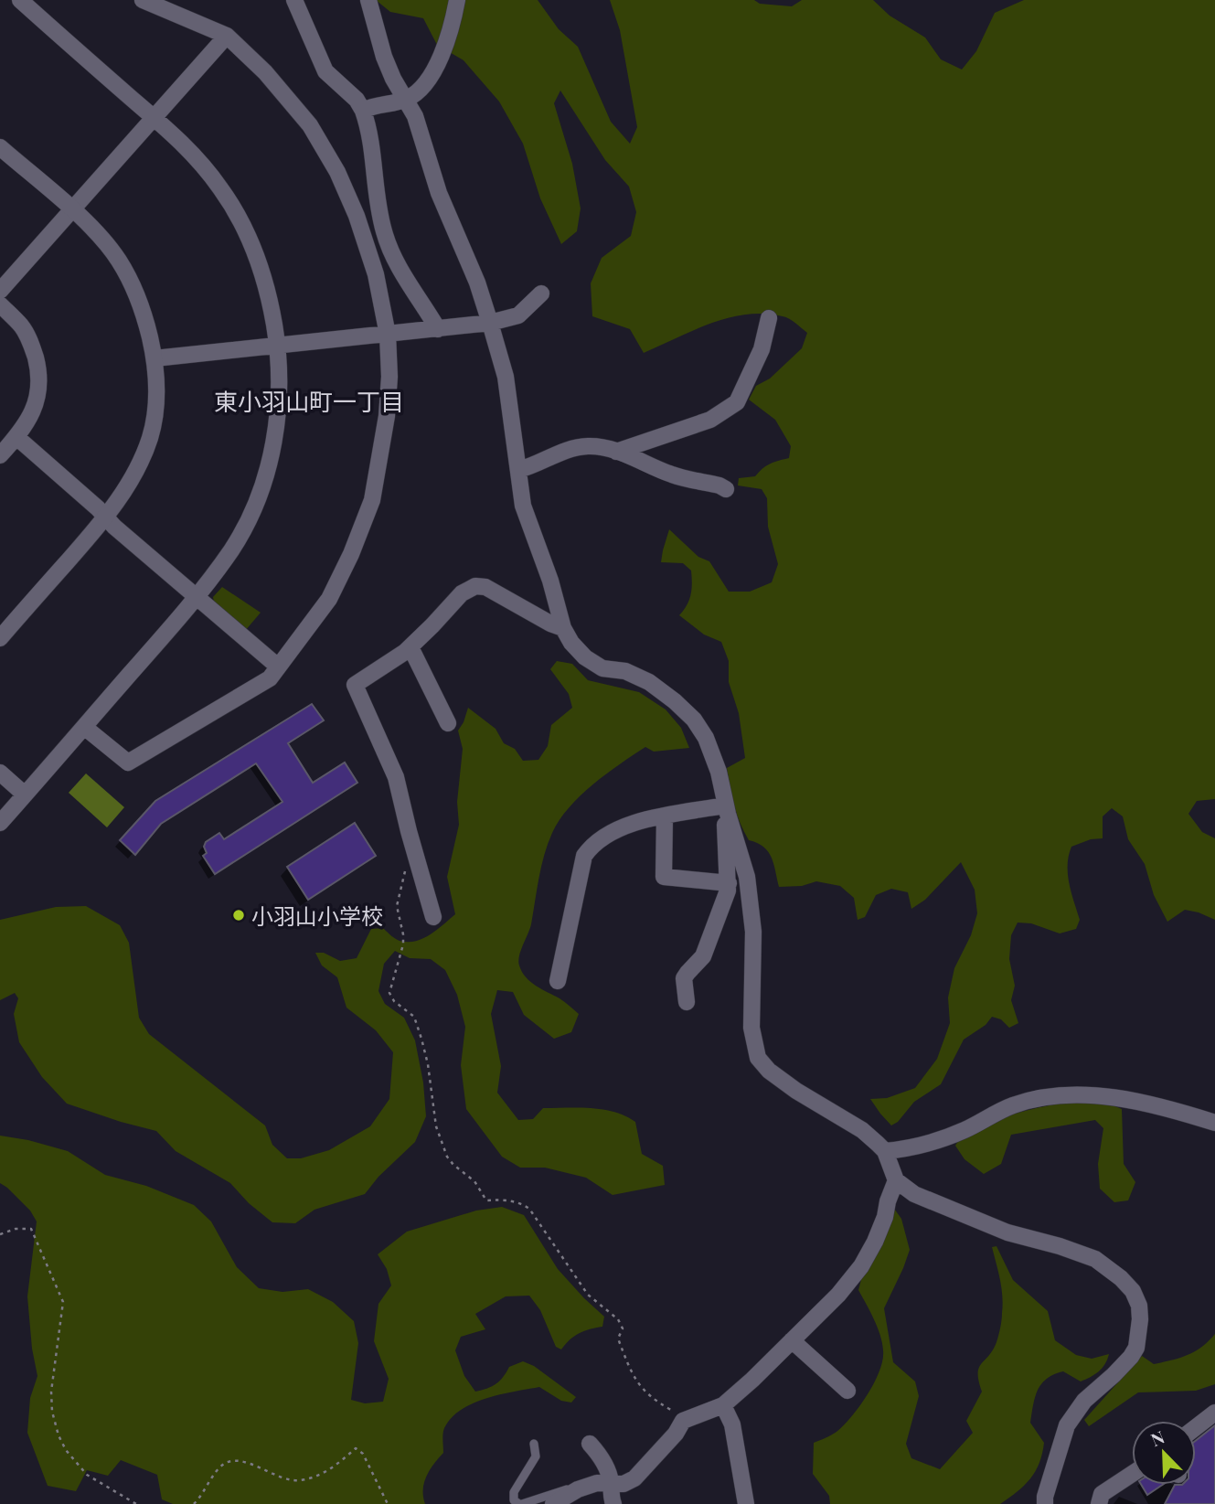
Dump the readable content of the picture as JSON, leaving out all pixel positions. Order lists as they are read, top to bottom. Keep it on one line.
{"districts":["東小羽山町一丁目"],"places":["小羽山小学校"],"north":"top left"}
